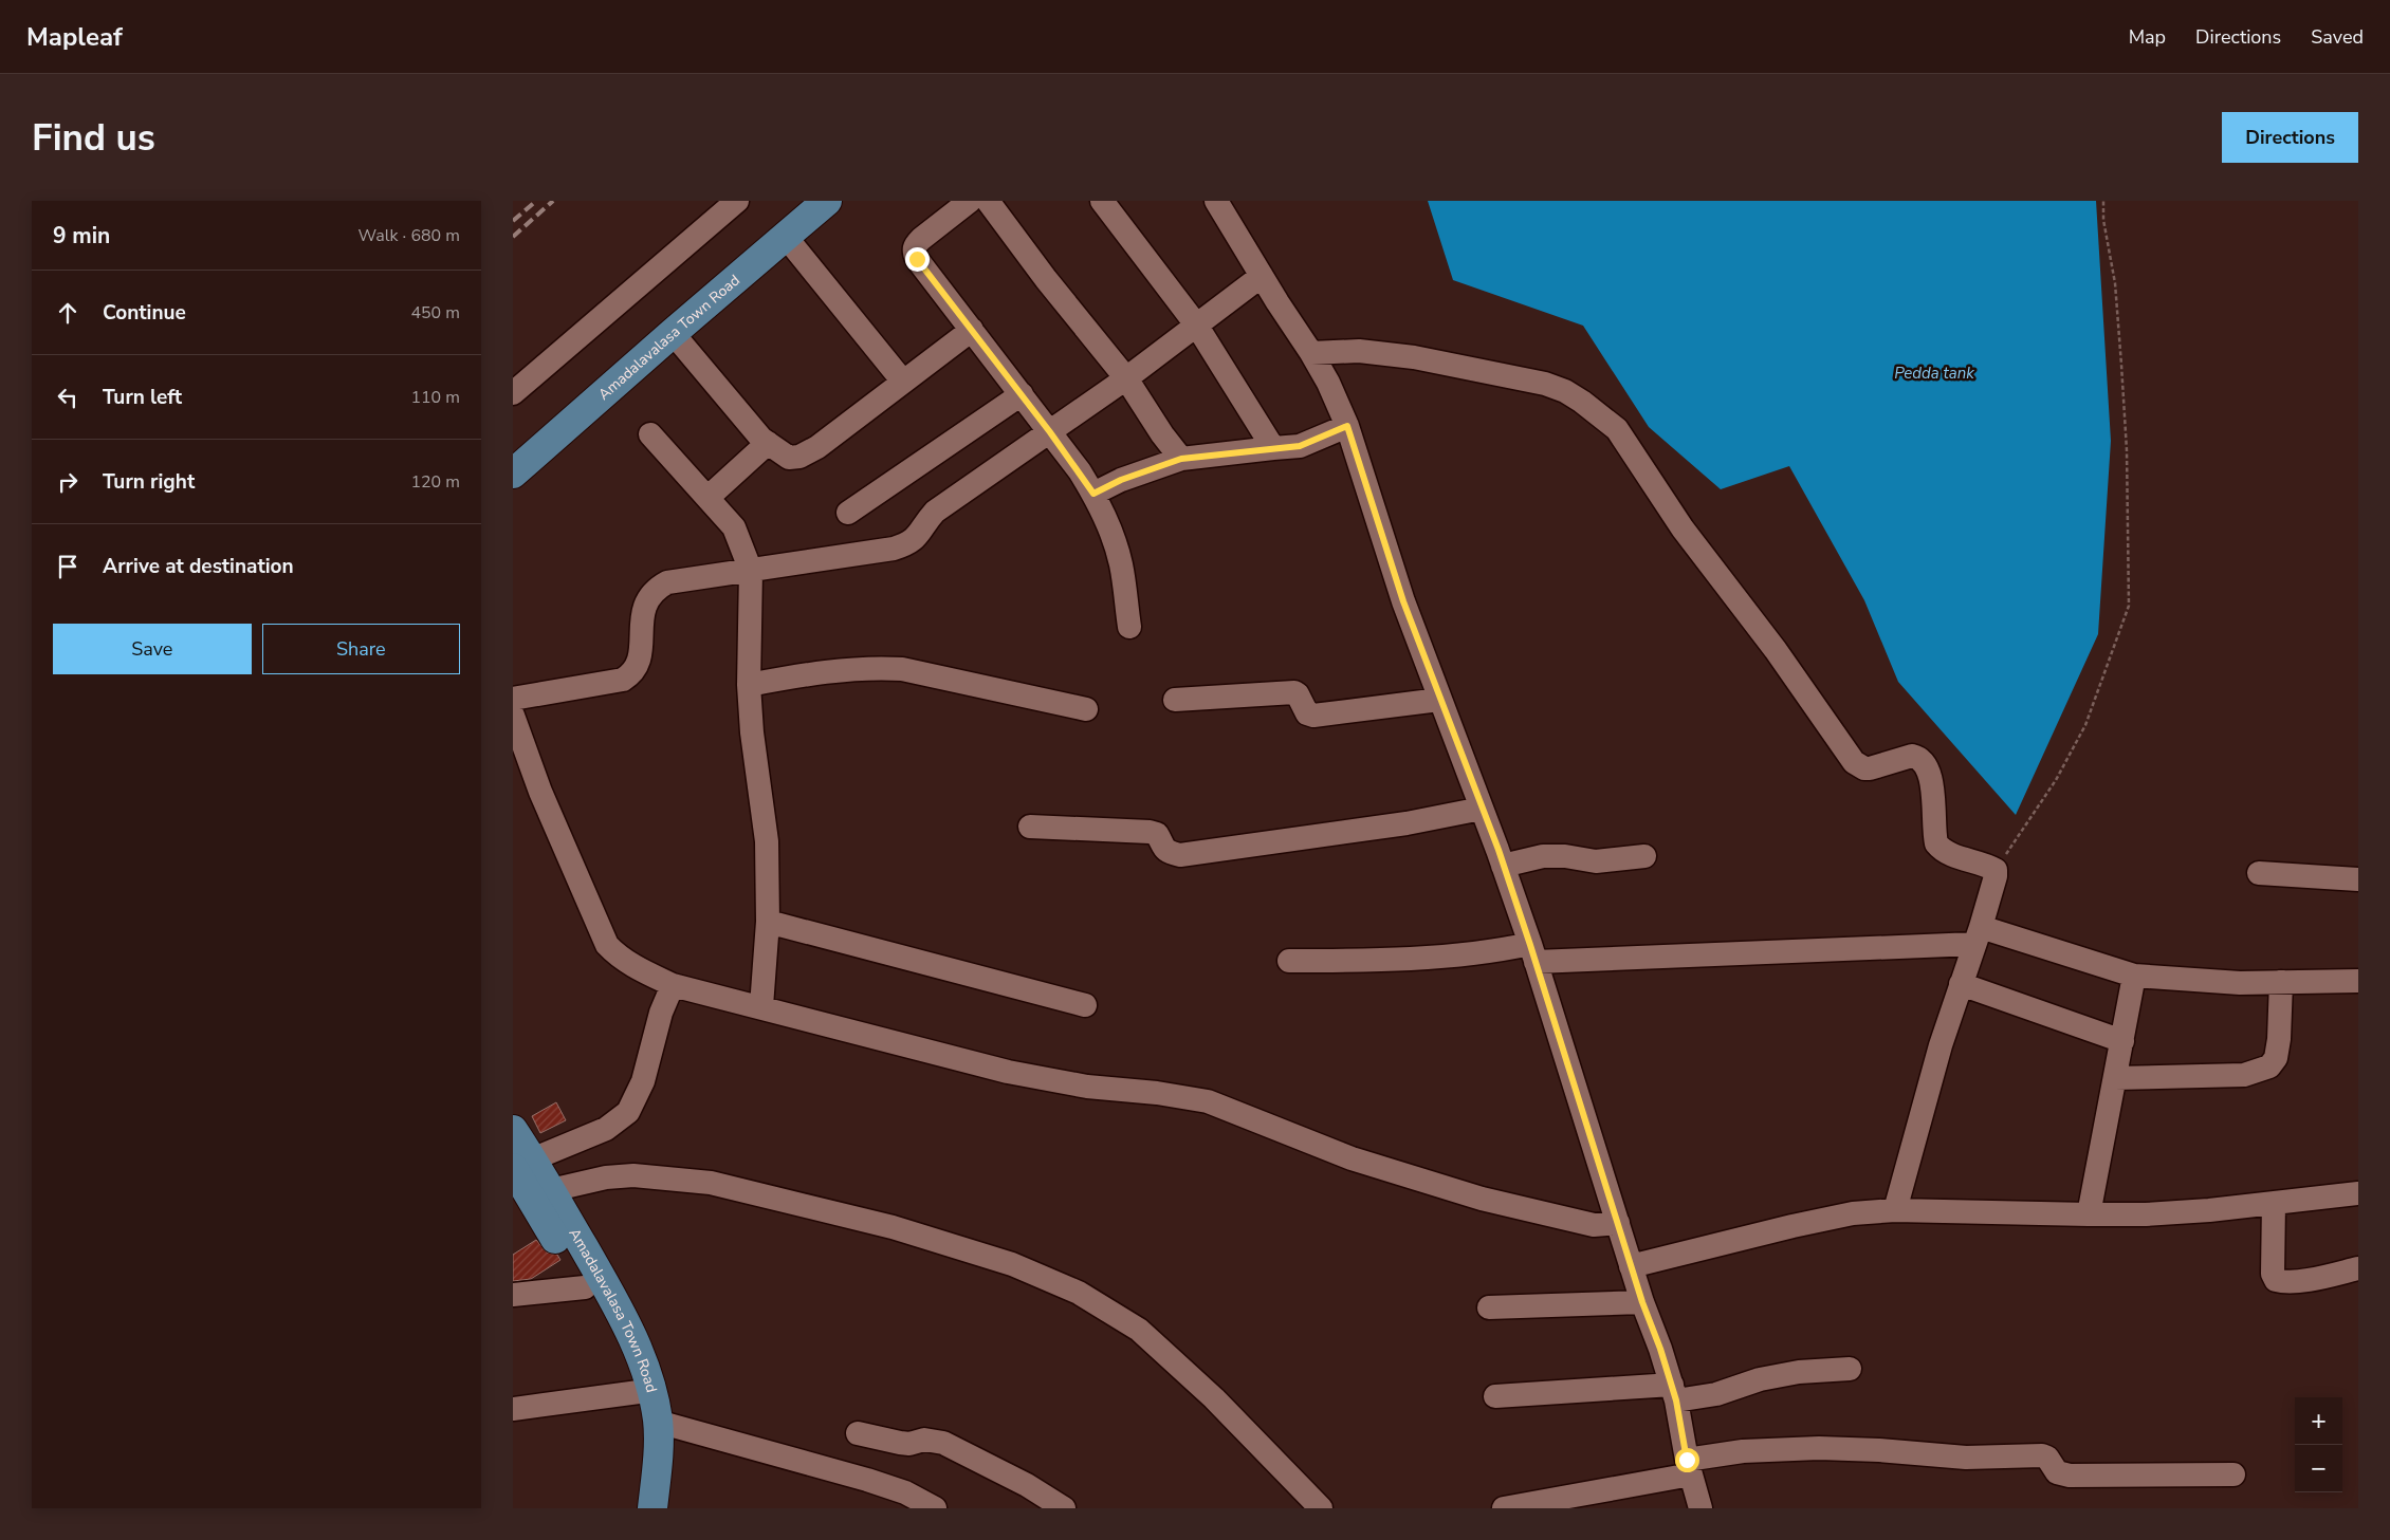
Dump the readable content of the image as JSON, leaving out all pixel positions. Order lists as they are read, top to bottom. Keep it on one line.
{"streets":{"main road":["Amadalavalasa Town Road"]},"water":["Pedda tank"],"page":{"header":"Mapleaf","nav":["Map","Directions","Saved"],"buttons":["Directions",["Save","Share"]],"title":"Find us","heading":["9 min","Walk · 680 m"],"list":[["Continue","450 m"],["Turn left","110 m"],["Turn right","120 m"],"Arrive at destination"],"map_buttons":["+","−"]}}
